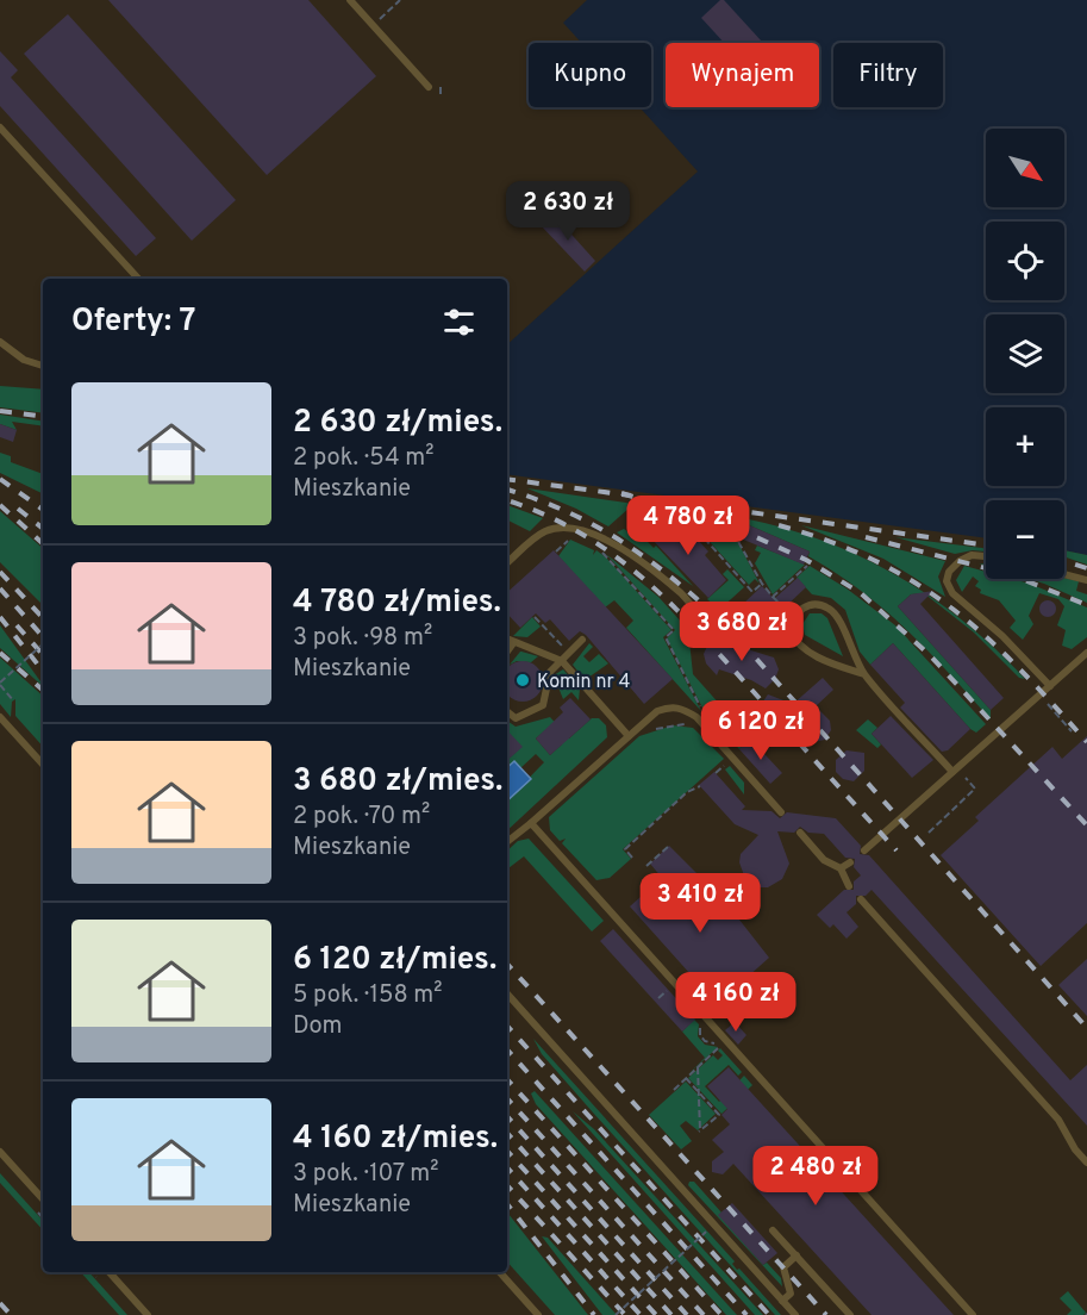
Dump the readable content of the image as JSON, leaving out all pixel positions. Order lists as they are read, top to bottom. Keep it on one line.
{"places":["Komin nr 4"],"north":"bottom right","page":{"chip":["Kupno","Wynajem","Filtry"],"map_buttons":["+","−"],"price":["2 630 zł","4 780 zł","3 680 zł","6 120 zł","3 410 zł","4 160 zł","2 480 zł"],"heading":"Oferty: 7","list":[{"name":"2 630 zł/mies.","note":"2 pok. · 54 m² · Mieszkanie"},{"name":"4 780 zł/mies.","note":"3 pok. · 98 m² · Mieszkanie"},{"name":"3 680 zł/mies.","note":"2 pok. · 70 m² · Mieszkanie"},{"name":"6 120 zł/mies.","note":"5 pok. · 158 m² · Dom"},{"name":"4 160 zł/mies.","note":"3 pok. · 107 m² · Mieszkanie"}]}}
